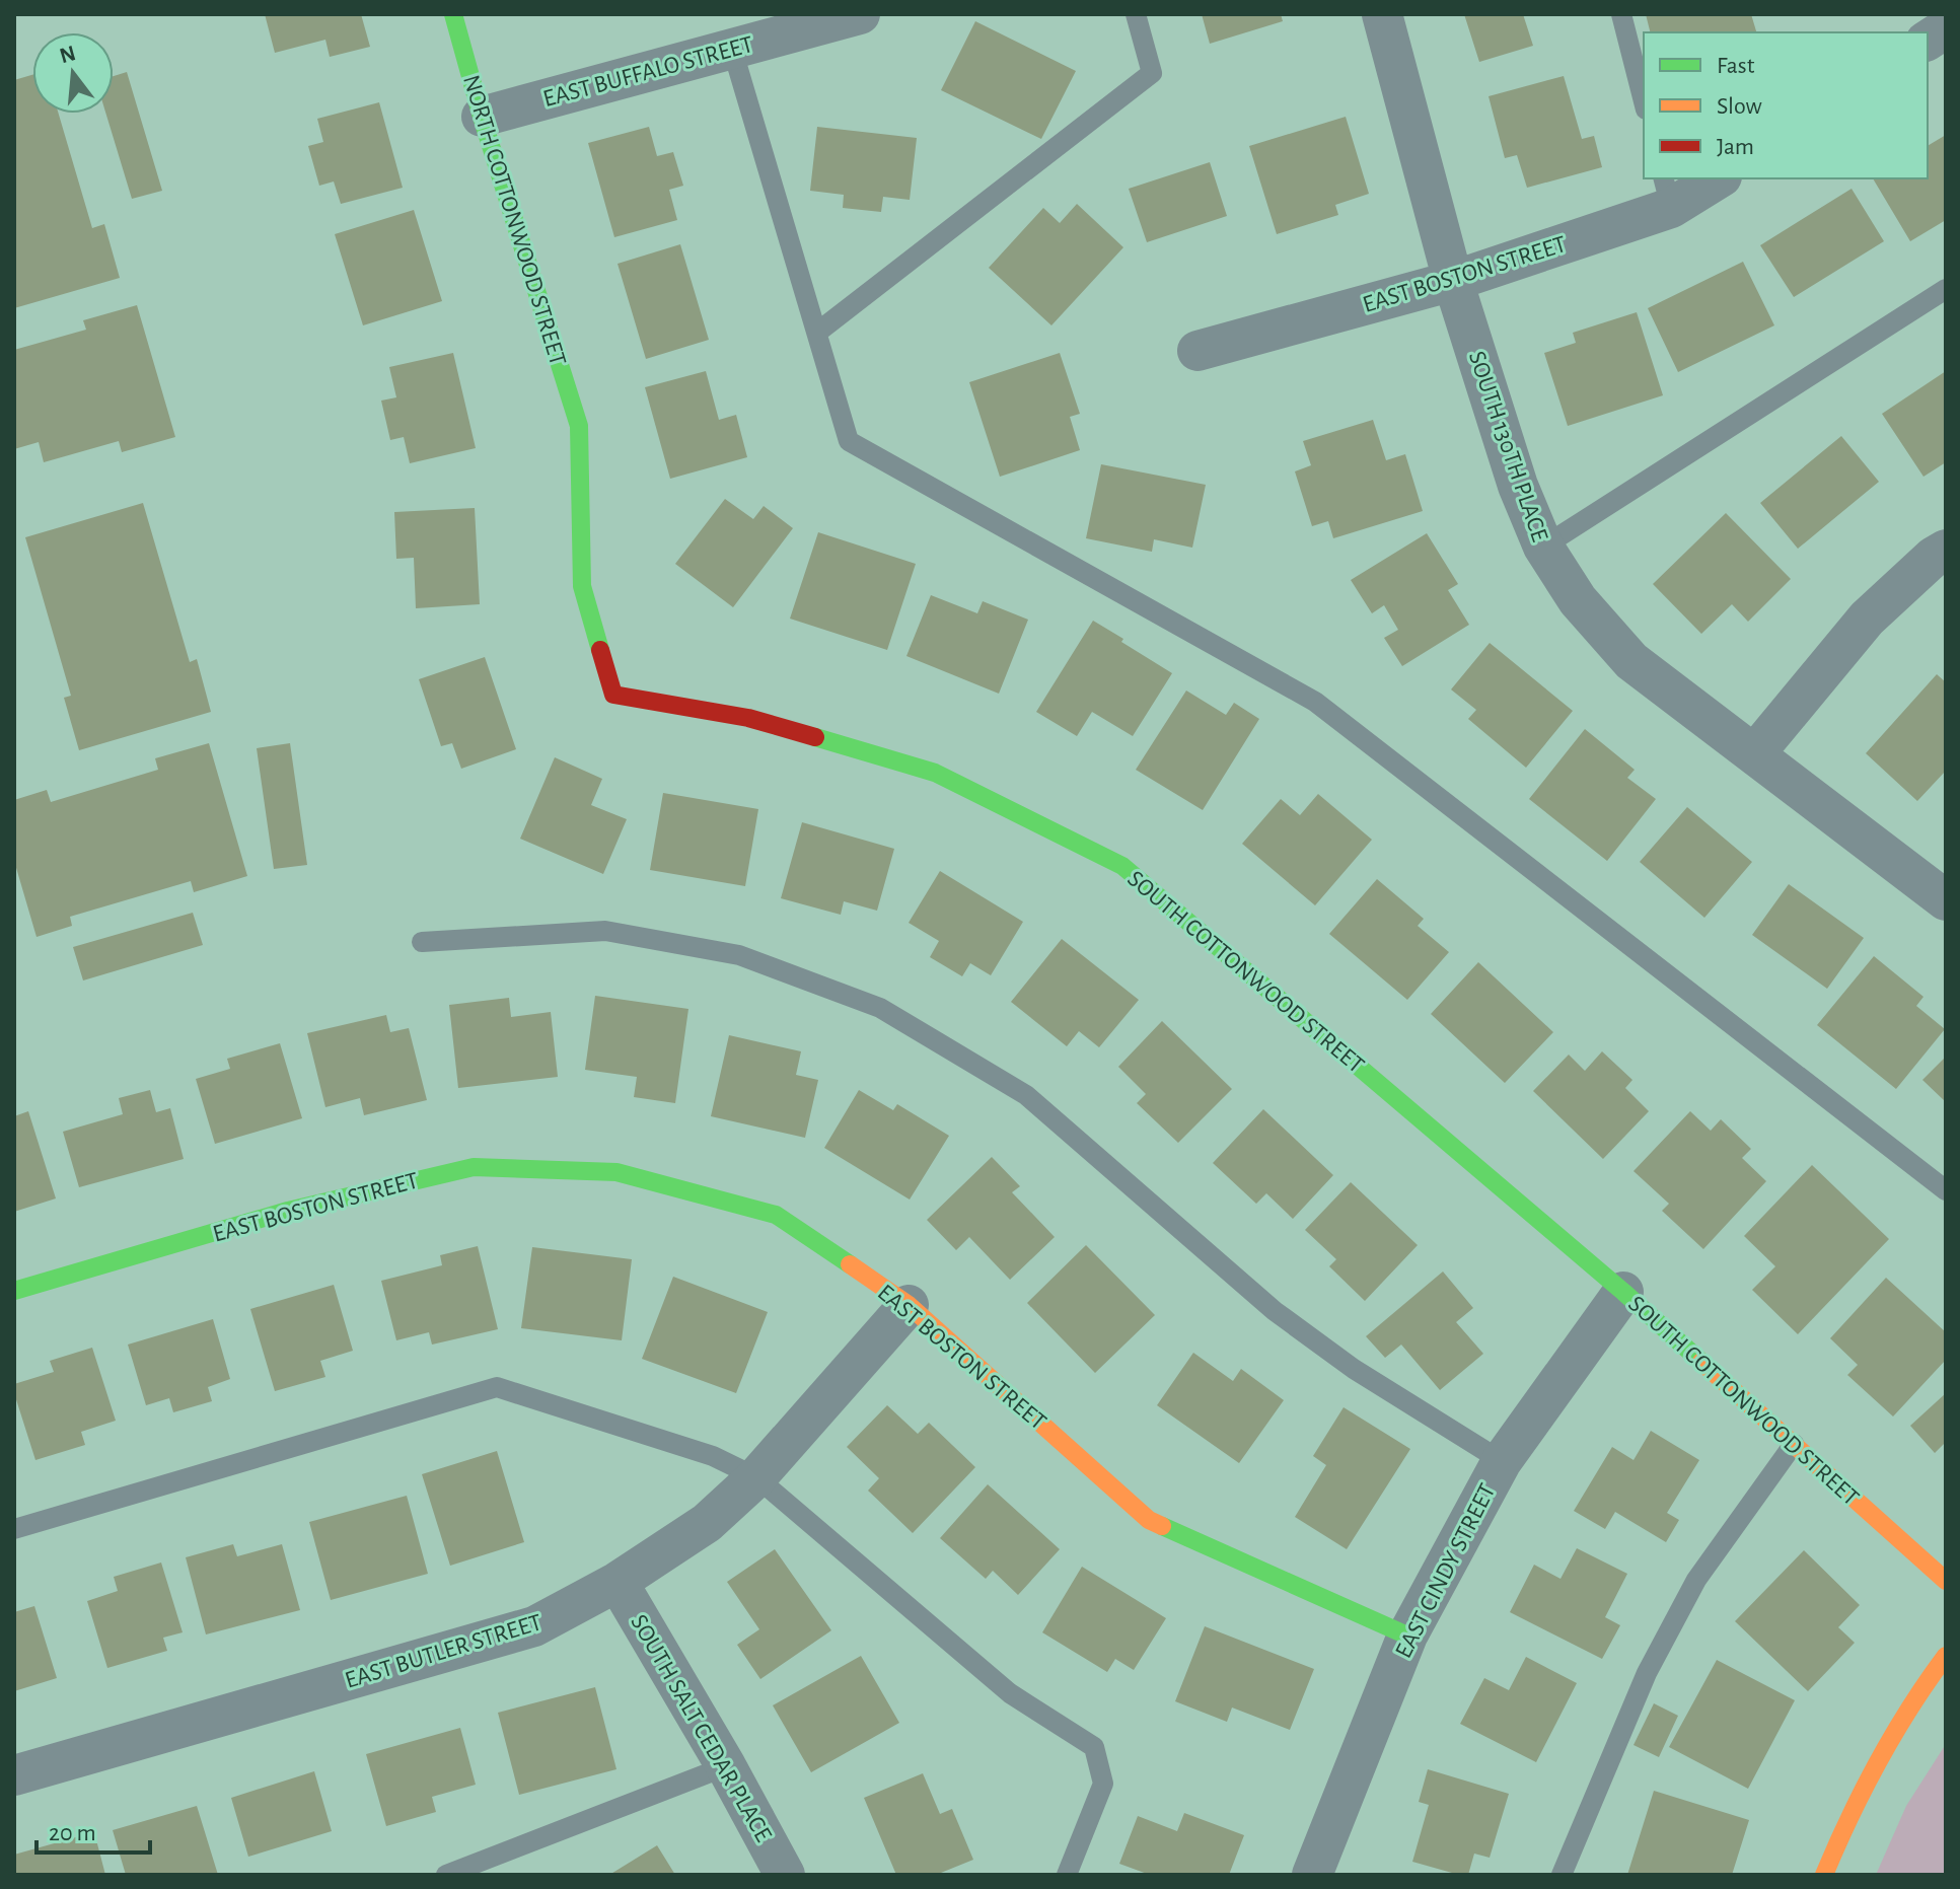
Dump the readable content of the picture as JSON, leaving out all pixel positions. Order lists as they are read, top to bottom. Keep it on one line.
{"streets":{"street":["EAST BUFFALO STREET","NORTH COTTONWOOD STREET","EAST BOSTON STREET","SOUTH 130TH PLACE","SOUTH COTTONWOOD STREET","EAST CINDY STREET","EAST BUTLER STREET","SOUTH SALT CEDAR PLACE"]},"crossings":[["EAST BUFFALO STREET","NORTH COTTONWOOD STREET"],["NORTH COTTONWOOD STREET","SOUTH COTTONWOOD STREET"],["EAST BOSTON STREET","SOUTH 130TH PLACE"],["EAST BOSTON STREET","EAST CINDY STREET"],["EAST BOSTON STREET","EAST BUTLER STREET"],["SOUTH COTTONWOOD STREET","EAST CINDY STREET"],["EAST BUTLER STREET","SOUTH SALT CEDAR PLACE"]],"legend":["Fast","Slow","Jam"],"scale_bar":"20 m","north":"top"}
